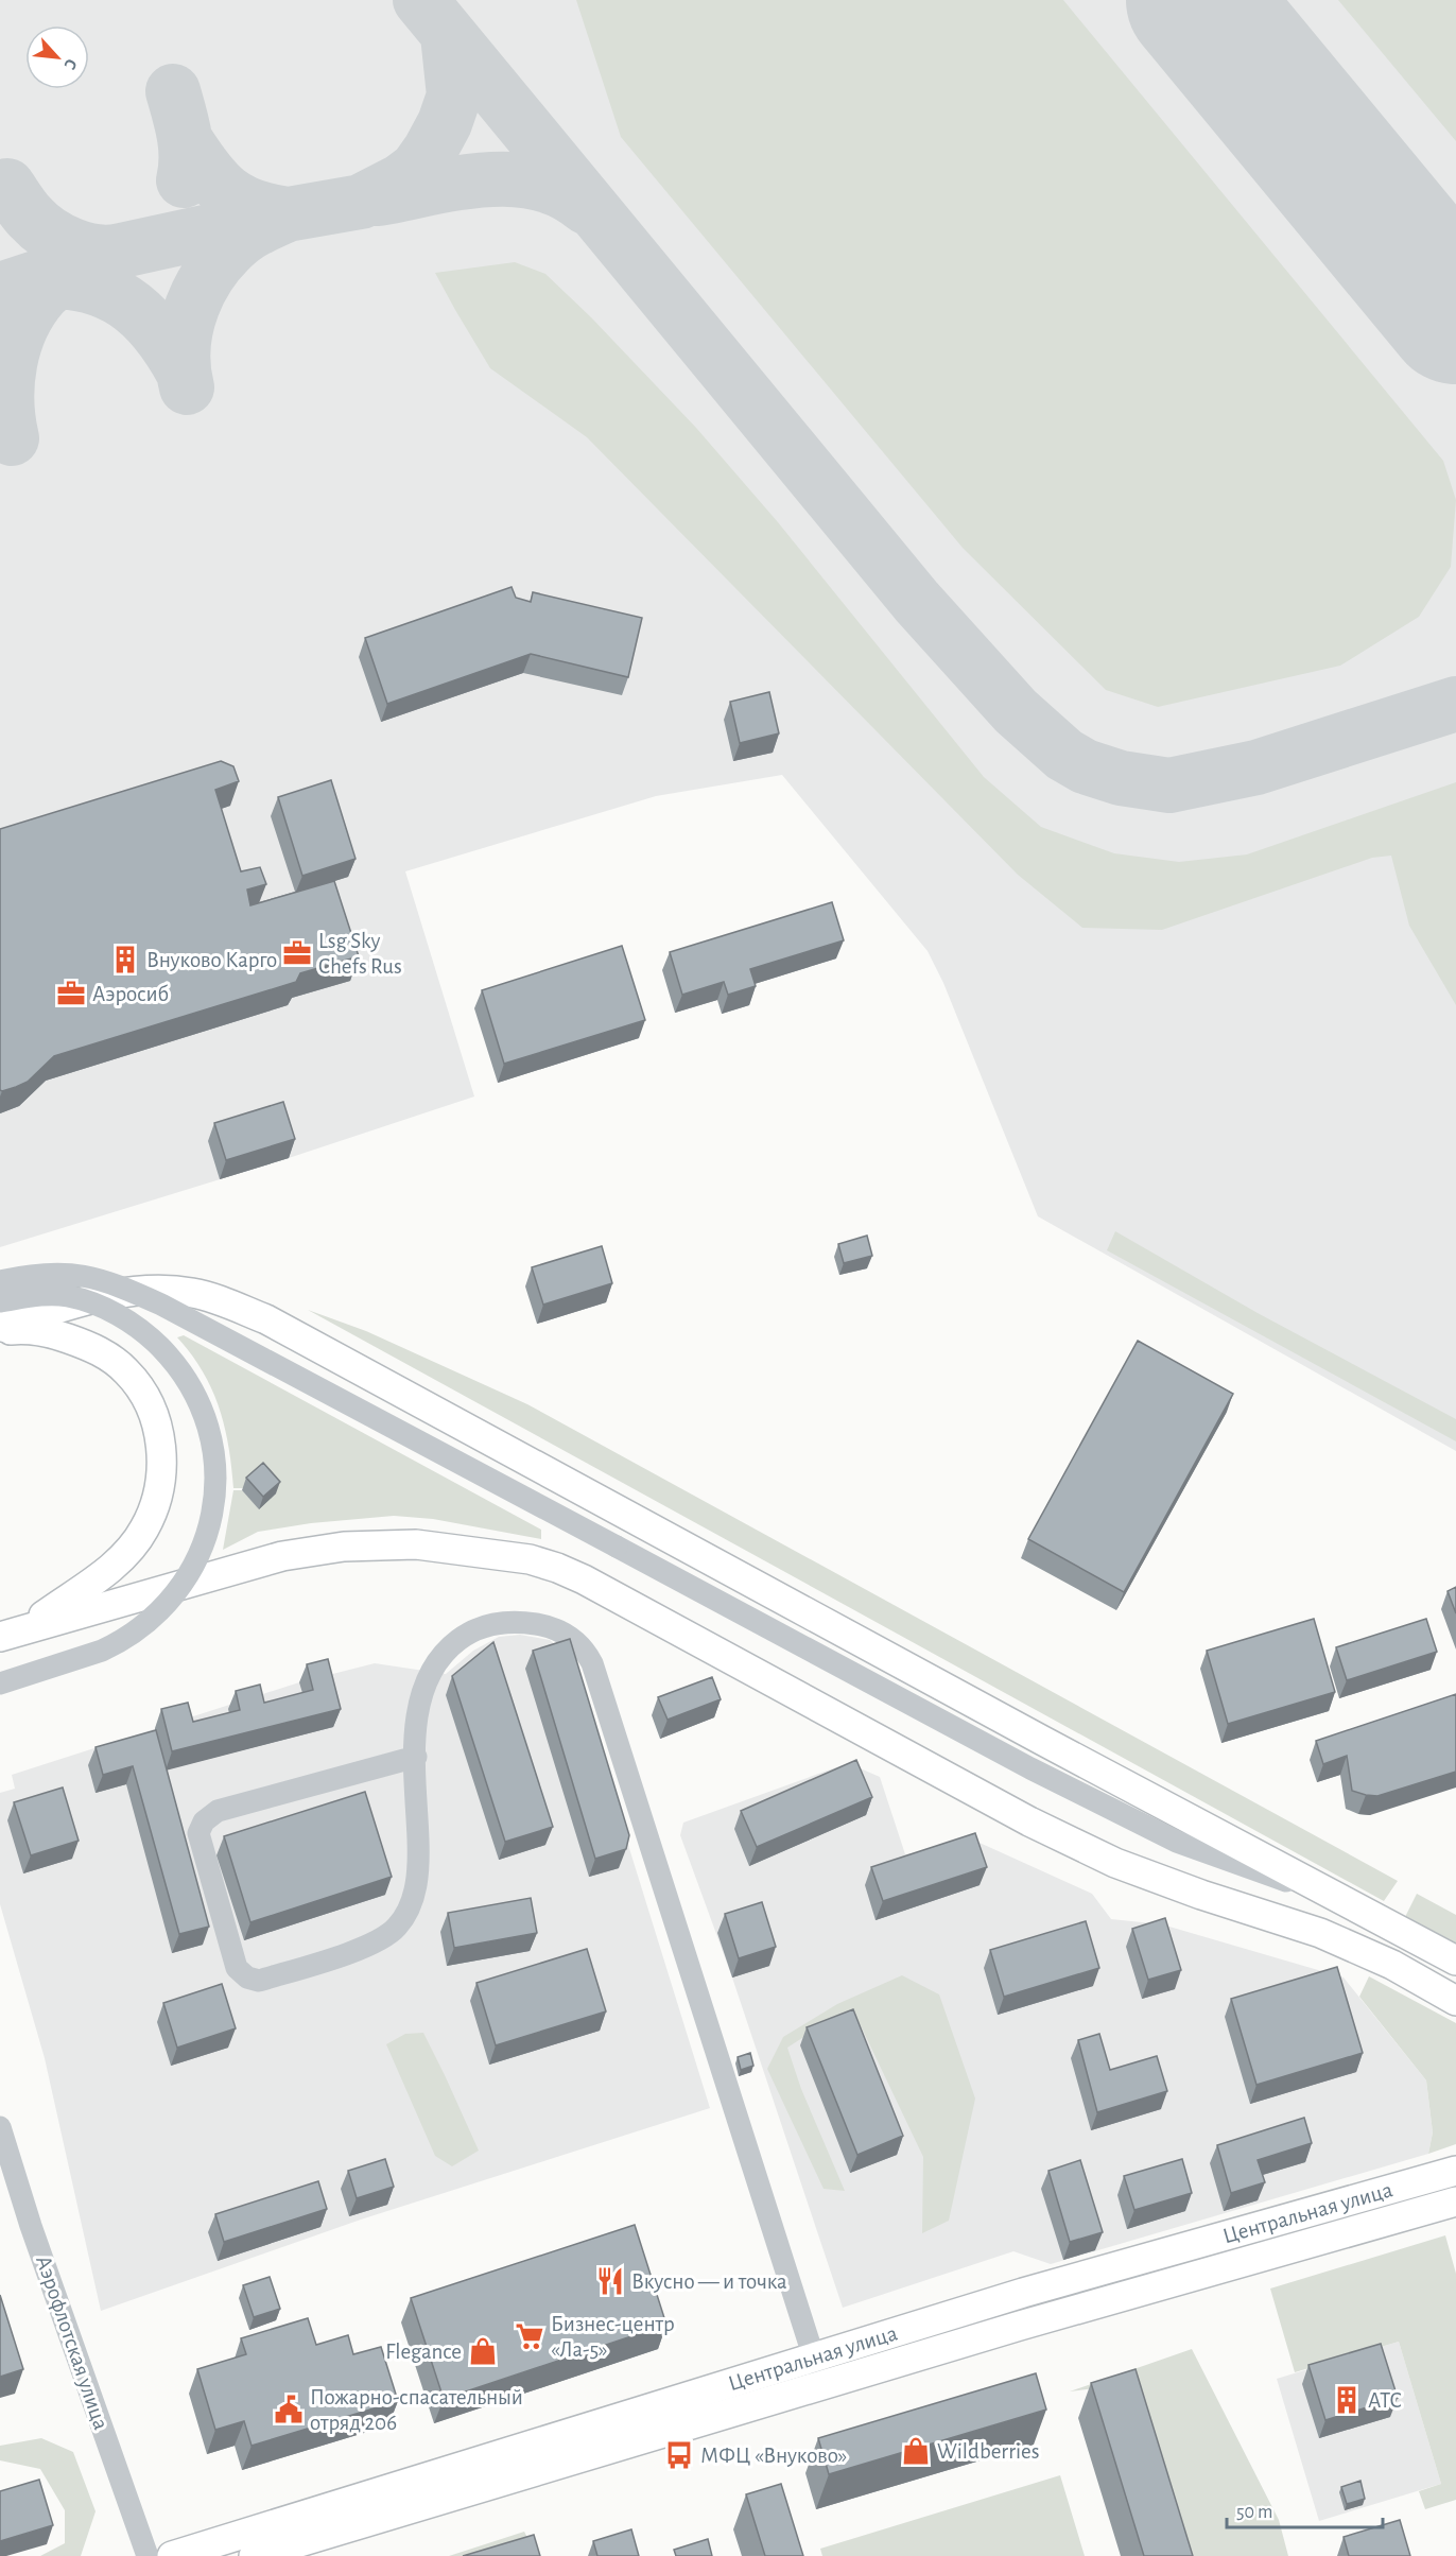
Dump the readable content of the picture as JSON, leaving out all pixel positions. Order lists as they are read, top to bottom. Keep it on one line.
{"streets":{"main road":["Центральная улица"],"street":["Аэрофлотская улица"]},"places":{"office":["Lsg Sky Chefs Rus","Аэросиб"],"building":["Внуково Карго","АТС"],"restaurant":["Вкусно — и точка"],"supermarket":["Бизнес-центр «Ла-5»"],"shop":["Flegance","Wildberries"],"public building":["Пожарно-спасательный отряд 206"],"bus stop":["МФЦ «Внуково»"]},"scale_bar":"50 m","north":"bottom right"}
